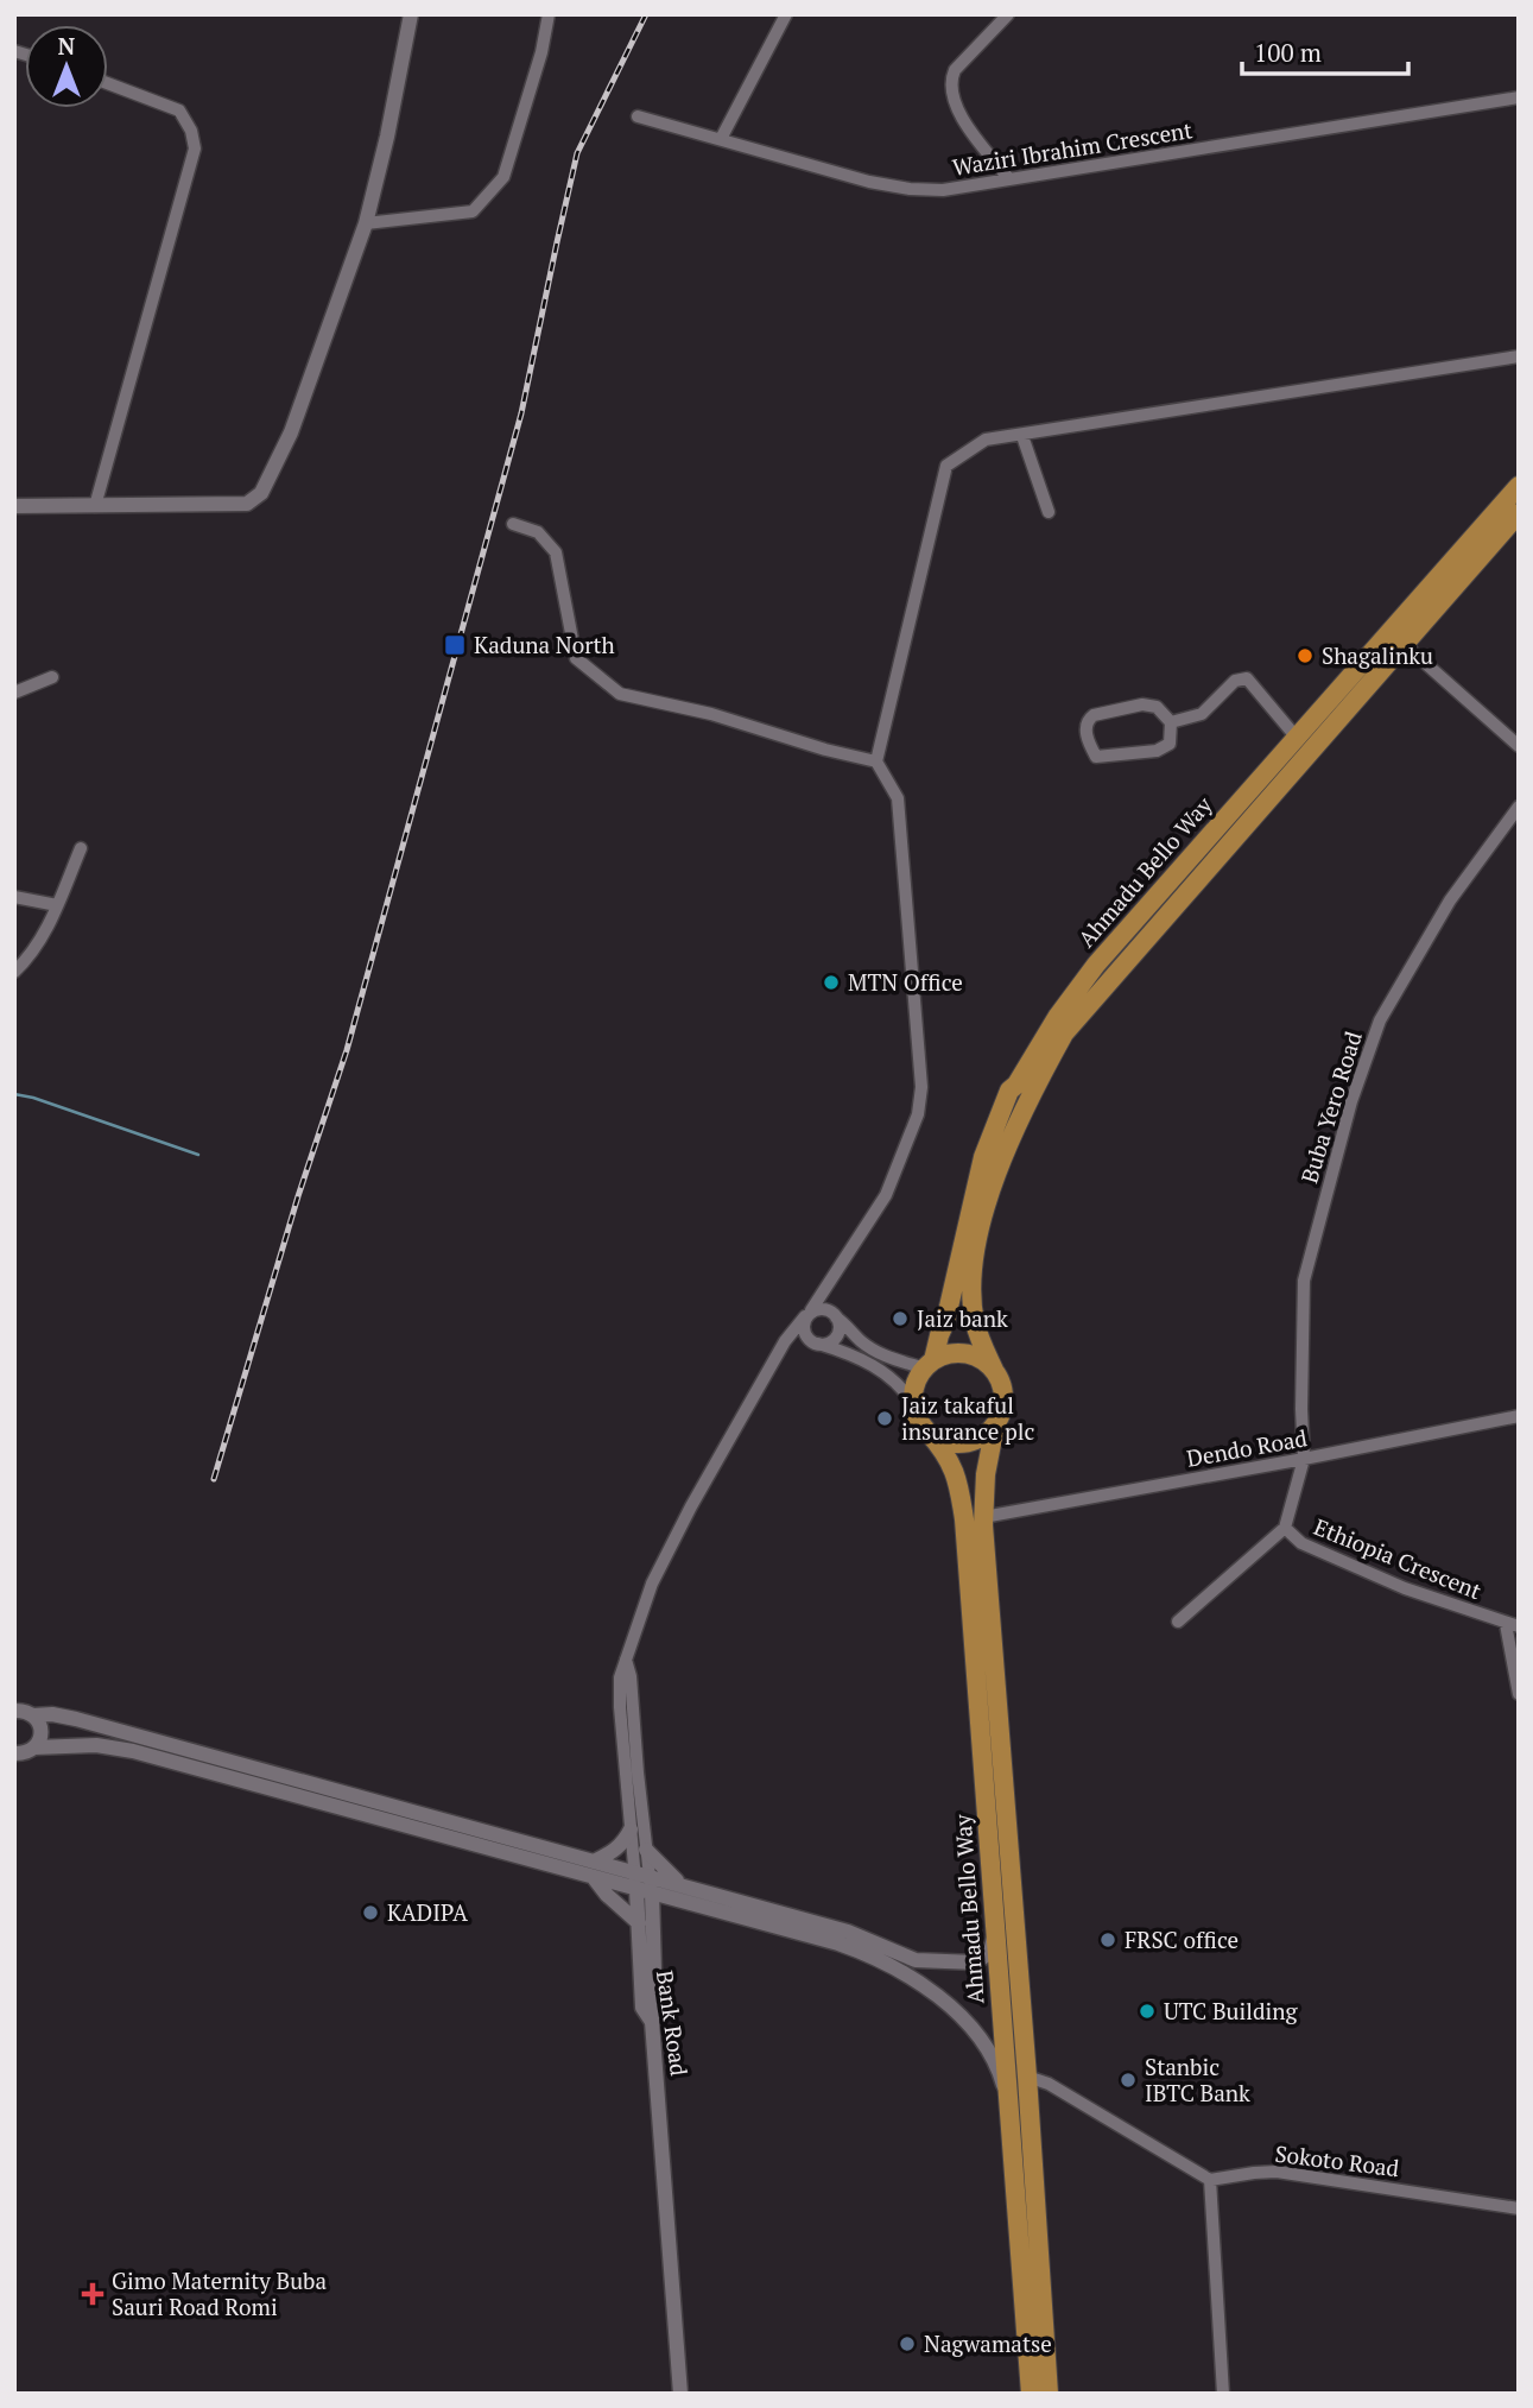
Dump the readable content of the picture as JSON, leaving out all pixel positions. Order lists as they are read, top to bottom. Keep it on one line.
{"streets":{"main road":["Ahmadu Bello Way"],"street":["Waziri Ibrahim Crescent","Buba Yero Road","Dendo Road","Ethiopia Crescent","Bank Road","Sokoto Road"]},"crossings":[["Ahmadu Bello Way","Dendo Road"],["Buba Yero Road","Dendo Road"],["Buba Yero Road","Ethiopia Crescent"],["Dendo Road","Ethiopia Crescent"]],"places":{"transit":["Kaduna North"],"other":["Shagalinku","MTN Office","Jaiz bank","Jaiz takaful insurance plc","KADIPA","FRSC office","UTC Building","Stanbic IBTC Bank","Nagwamatse"],"health":["Gimo Maternity Buba Sauri Road Romi"]},"scale_bar":"100 m","north":"top"}
